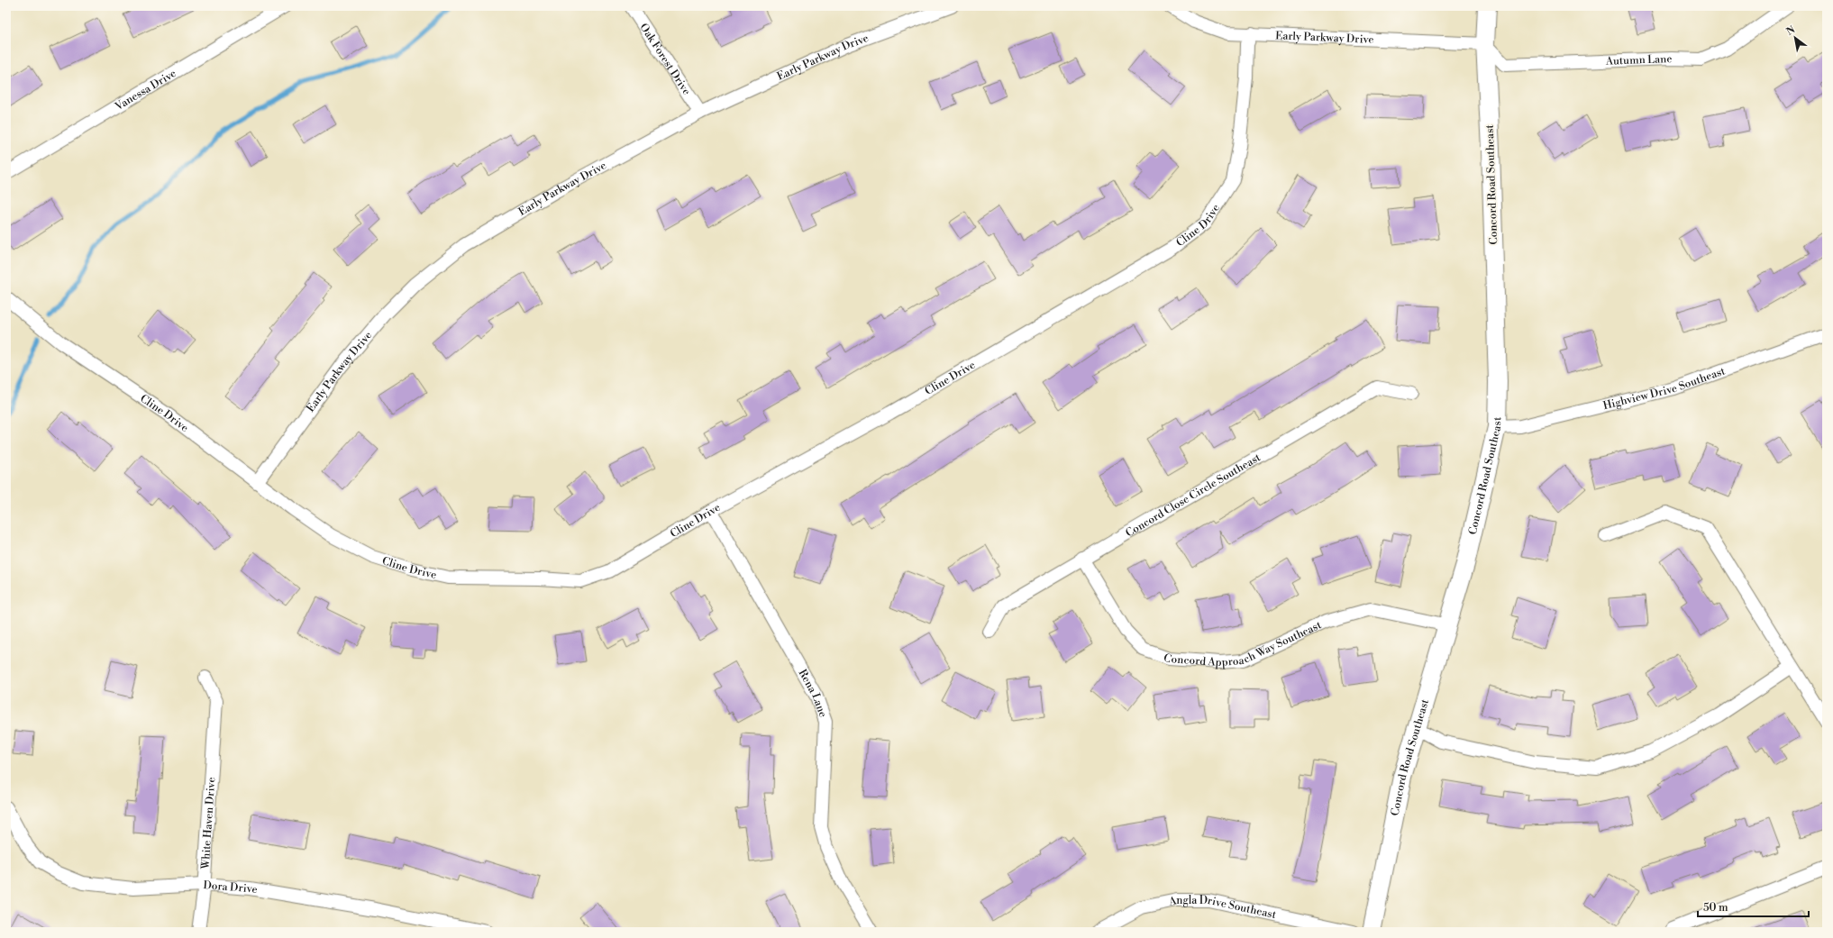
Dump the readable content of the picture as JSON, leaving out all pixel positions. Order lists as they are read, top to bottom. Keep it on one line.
{"streets":{"street":["Early Parkway Drive","Oak Forest Drive","Autumn Lane","Vanessa Drive","Concord Road Southeast","Cline Drive","Highview Drive Southeast","Concord Close Circle Southeast","Concord Approach Way Southeast","Rena Lane","White Haven Drive","Dora Drive","Angla Drive Southeast"]},"crossings":[["Early Parkway Drive","Oak Forest Drive"],["Early Parkway Drive","Autumn Lane"],["Early Parkway Drive","Concord Road Southeast"],["Early Parkway Drive","Cline Drive"],["Autumn Lane","Concord Road Southeast"],["Concord Road Southeast","Highview Drive Southeast"],["Concord Road Southeast","Concord Approach Way Southeast"],["Cline Drive","Rena Lane"],["Concord Close Circle Southeast","Concord Approach Way Southeast"],["White Haven Drive","Dora Drive"]],"scale_bar":"50 m","north":"top left"}
